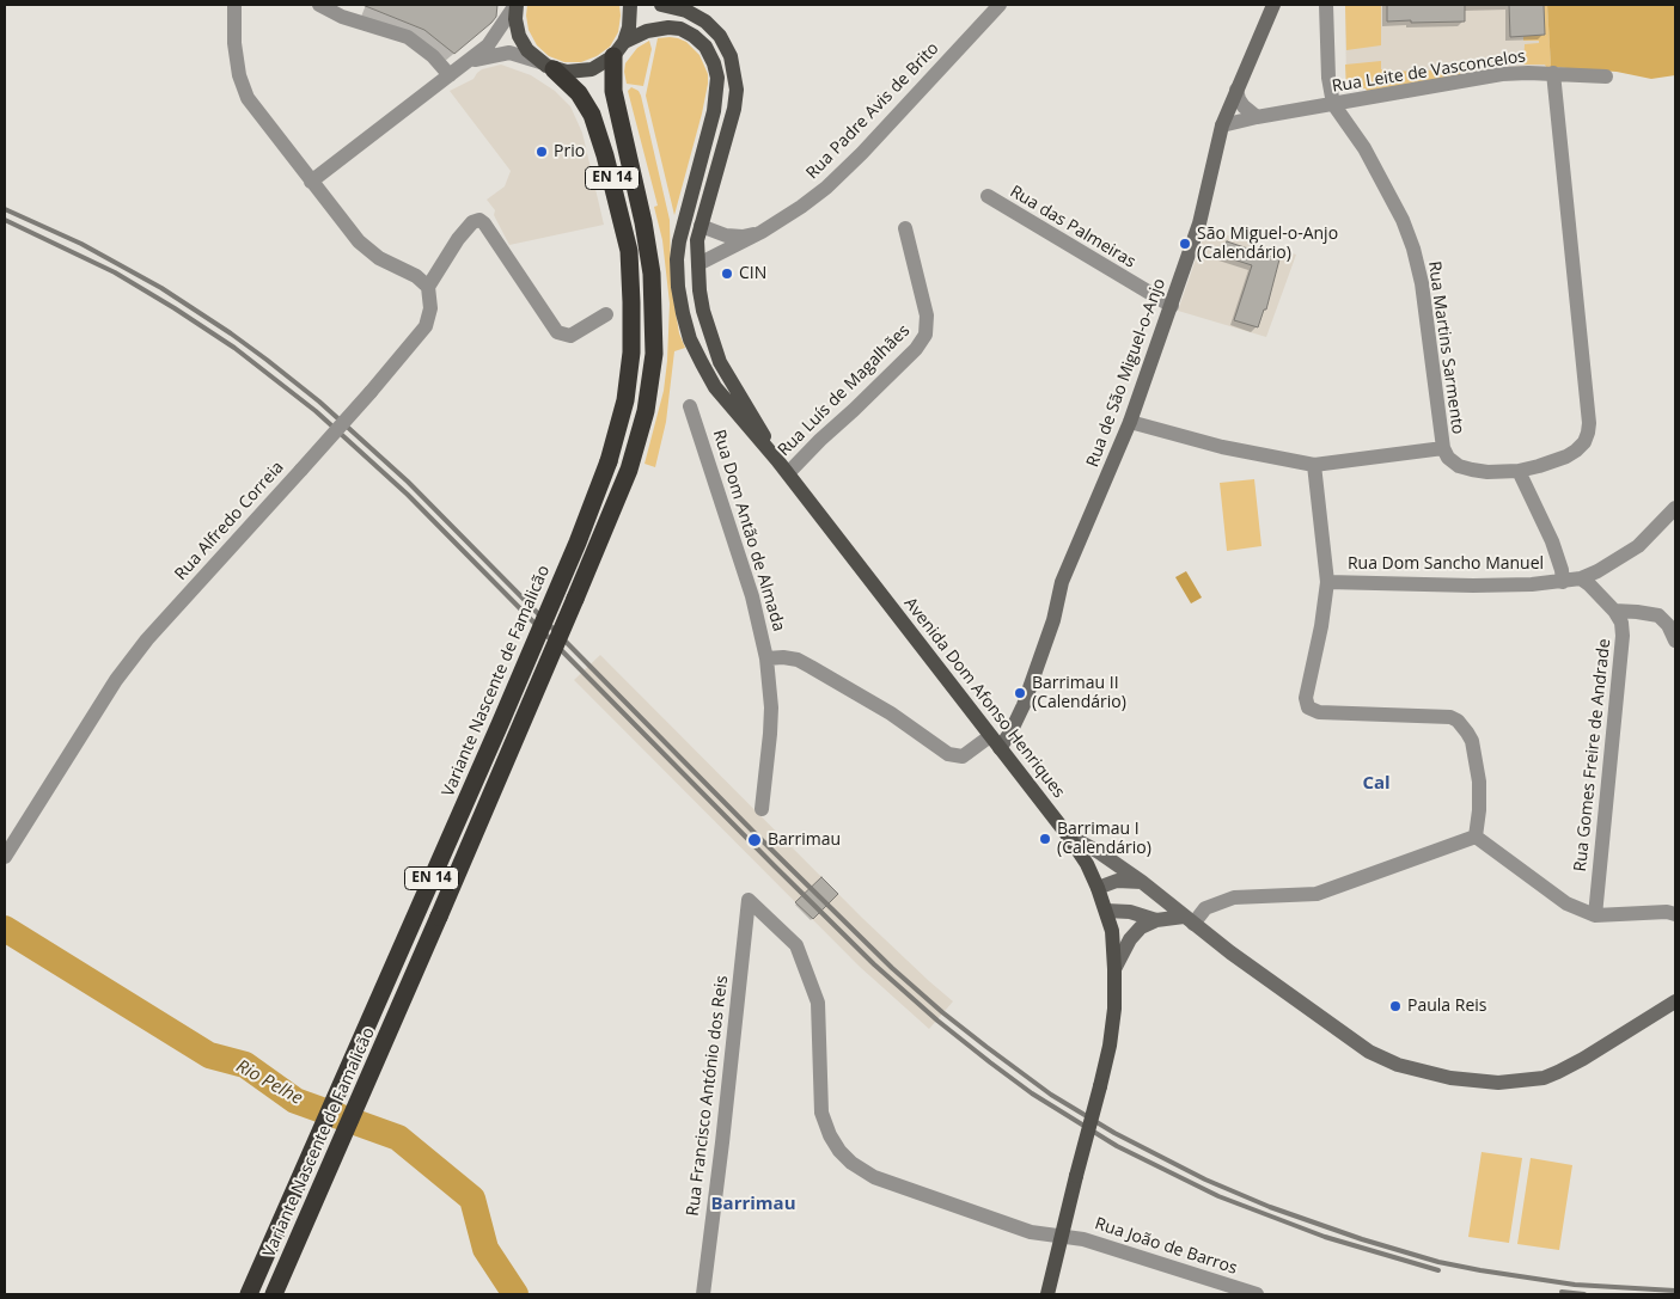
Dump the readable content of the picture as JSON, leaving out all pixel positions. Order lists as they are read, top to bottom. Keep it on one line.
{"streets":{"highway":["EN 14","Variante Nascente de Famalicão"],"main road":["Rua de São Miguel-o-Anjo","Avenida Dom Afonso Henriques"],"street":["Rua Leite de Vasconcelos","Rua Padre Avis de Brito","Rua das Palmeiras","Rua Martins Sarmento","Rua Luís de Magalhães","Rua Alfredo Correia","Rua Dom Antão de Almada","Rua Dom Sancho Manuel","Rua Gomes Freire de Andrade","Rua Francisco António dos Reis","Rua João de Barros"]},"crossings":[["Rua Leite de Vasconcelos","Rua Martins Sarmento"],["Rua Leite de Vasconcelos","Rua de São Miguel-o-Anjo"],["Rua Padre Avis de Brito","Avenida Dom Afonso Henriques"],["EN 14","Variante Nascente de Famalicão"],["EN 14","Avenida Dom Afonso Henriques"],["Rua das Palmeiras","Rua de São Miguel-o-Anjo"],["Rua Martins Sarmento","Rua Dom Sancho Manuel"],["Rua de São Miguel-o-Anjo","Avenida Dom Afonso Henriques"],["Rua Luís de Magalhães","Avenida Dom Afonso Henriques"],["Rua Dom Sancho Manuel","Rua Gomes Freire de Andrade"],["Variante Nascente de Famalicão","Avenida Dom Afonso Henriques"],["Avenida Dom Afonso Henriques","Rua João de Barros"],["Rua Francisco António dos Reis","Rua João de Barros"]],"districts":["Cal","Barrimau"],"water":["Rio Pelhe"],"places":["Prio","São Miguel-o-Anjo (Calendário)","CIN","Barrimau II (Calendário)","Barrimau I (Calendário)","Barrimau","Paula Reis"]}
